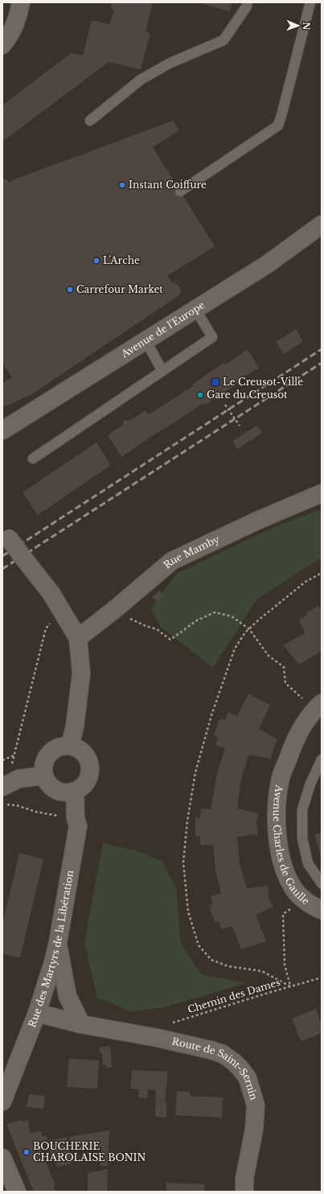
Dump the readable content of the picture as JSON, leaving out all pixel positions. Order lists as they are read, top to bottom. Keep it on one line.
{"streets":{"street":["Avenue de l'Europe","Rue Mamby","Avenue Charles de Gaulle","Rue des Martyrs de la Libération","Route de Saint-Sernin"],"path":["Chemin des Dames"]},"crossings":[["Rue des Martyrs de la Libération","Route de Saint-Sernin"],["Chemin des Dames","Route de Saint-Sernin"]],"places":{"other":["Instant Coiffure","L'Arche","Carrefour Market","Gare du Creusot","BOUCHERIE CHAROLAISE BONIN"],"transit":["Le Creusot-Ville"]},"north":"right"}
